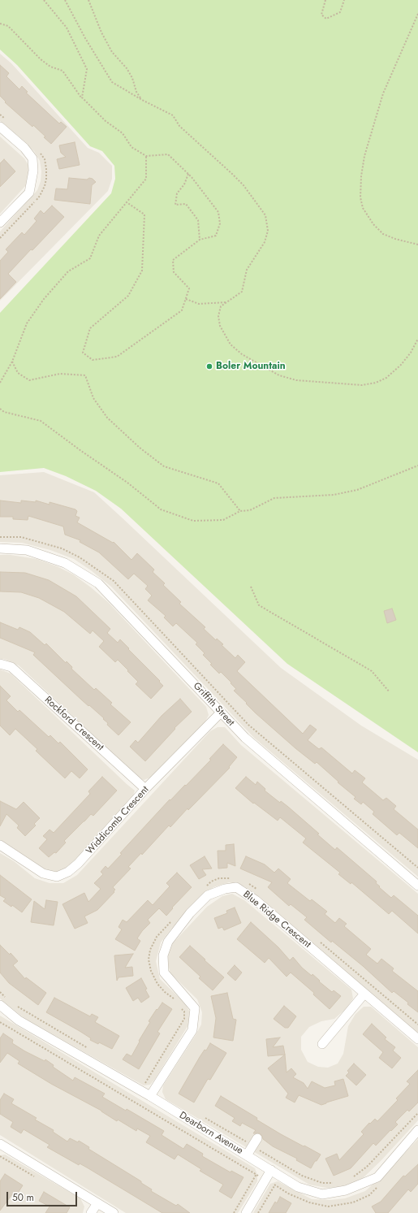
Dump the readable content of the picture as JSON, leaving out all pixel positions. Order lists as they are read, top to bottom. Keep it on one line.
{"streets":{"street":["Griffith Street","Rockford Crescent","Widdicomb Crescent","Blue Ridge Crescent","Dearborn Avenue"]},"crossings":[["Griffith Street","Widdicomb Crescent"],["Rockford Crescent","Widdicomb Crescent"],["Blue Ridge Crescent","Dearborn Avenue"]],"places":["Boler Mountain"],"scale_bar":"50 m"}
